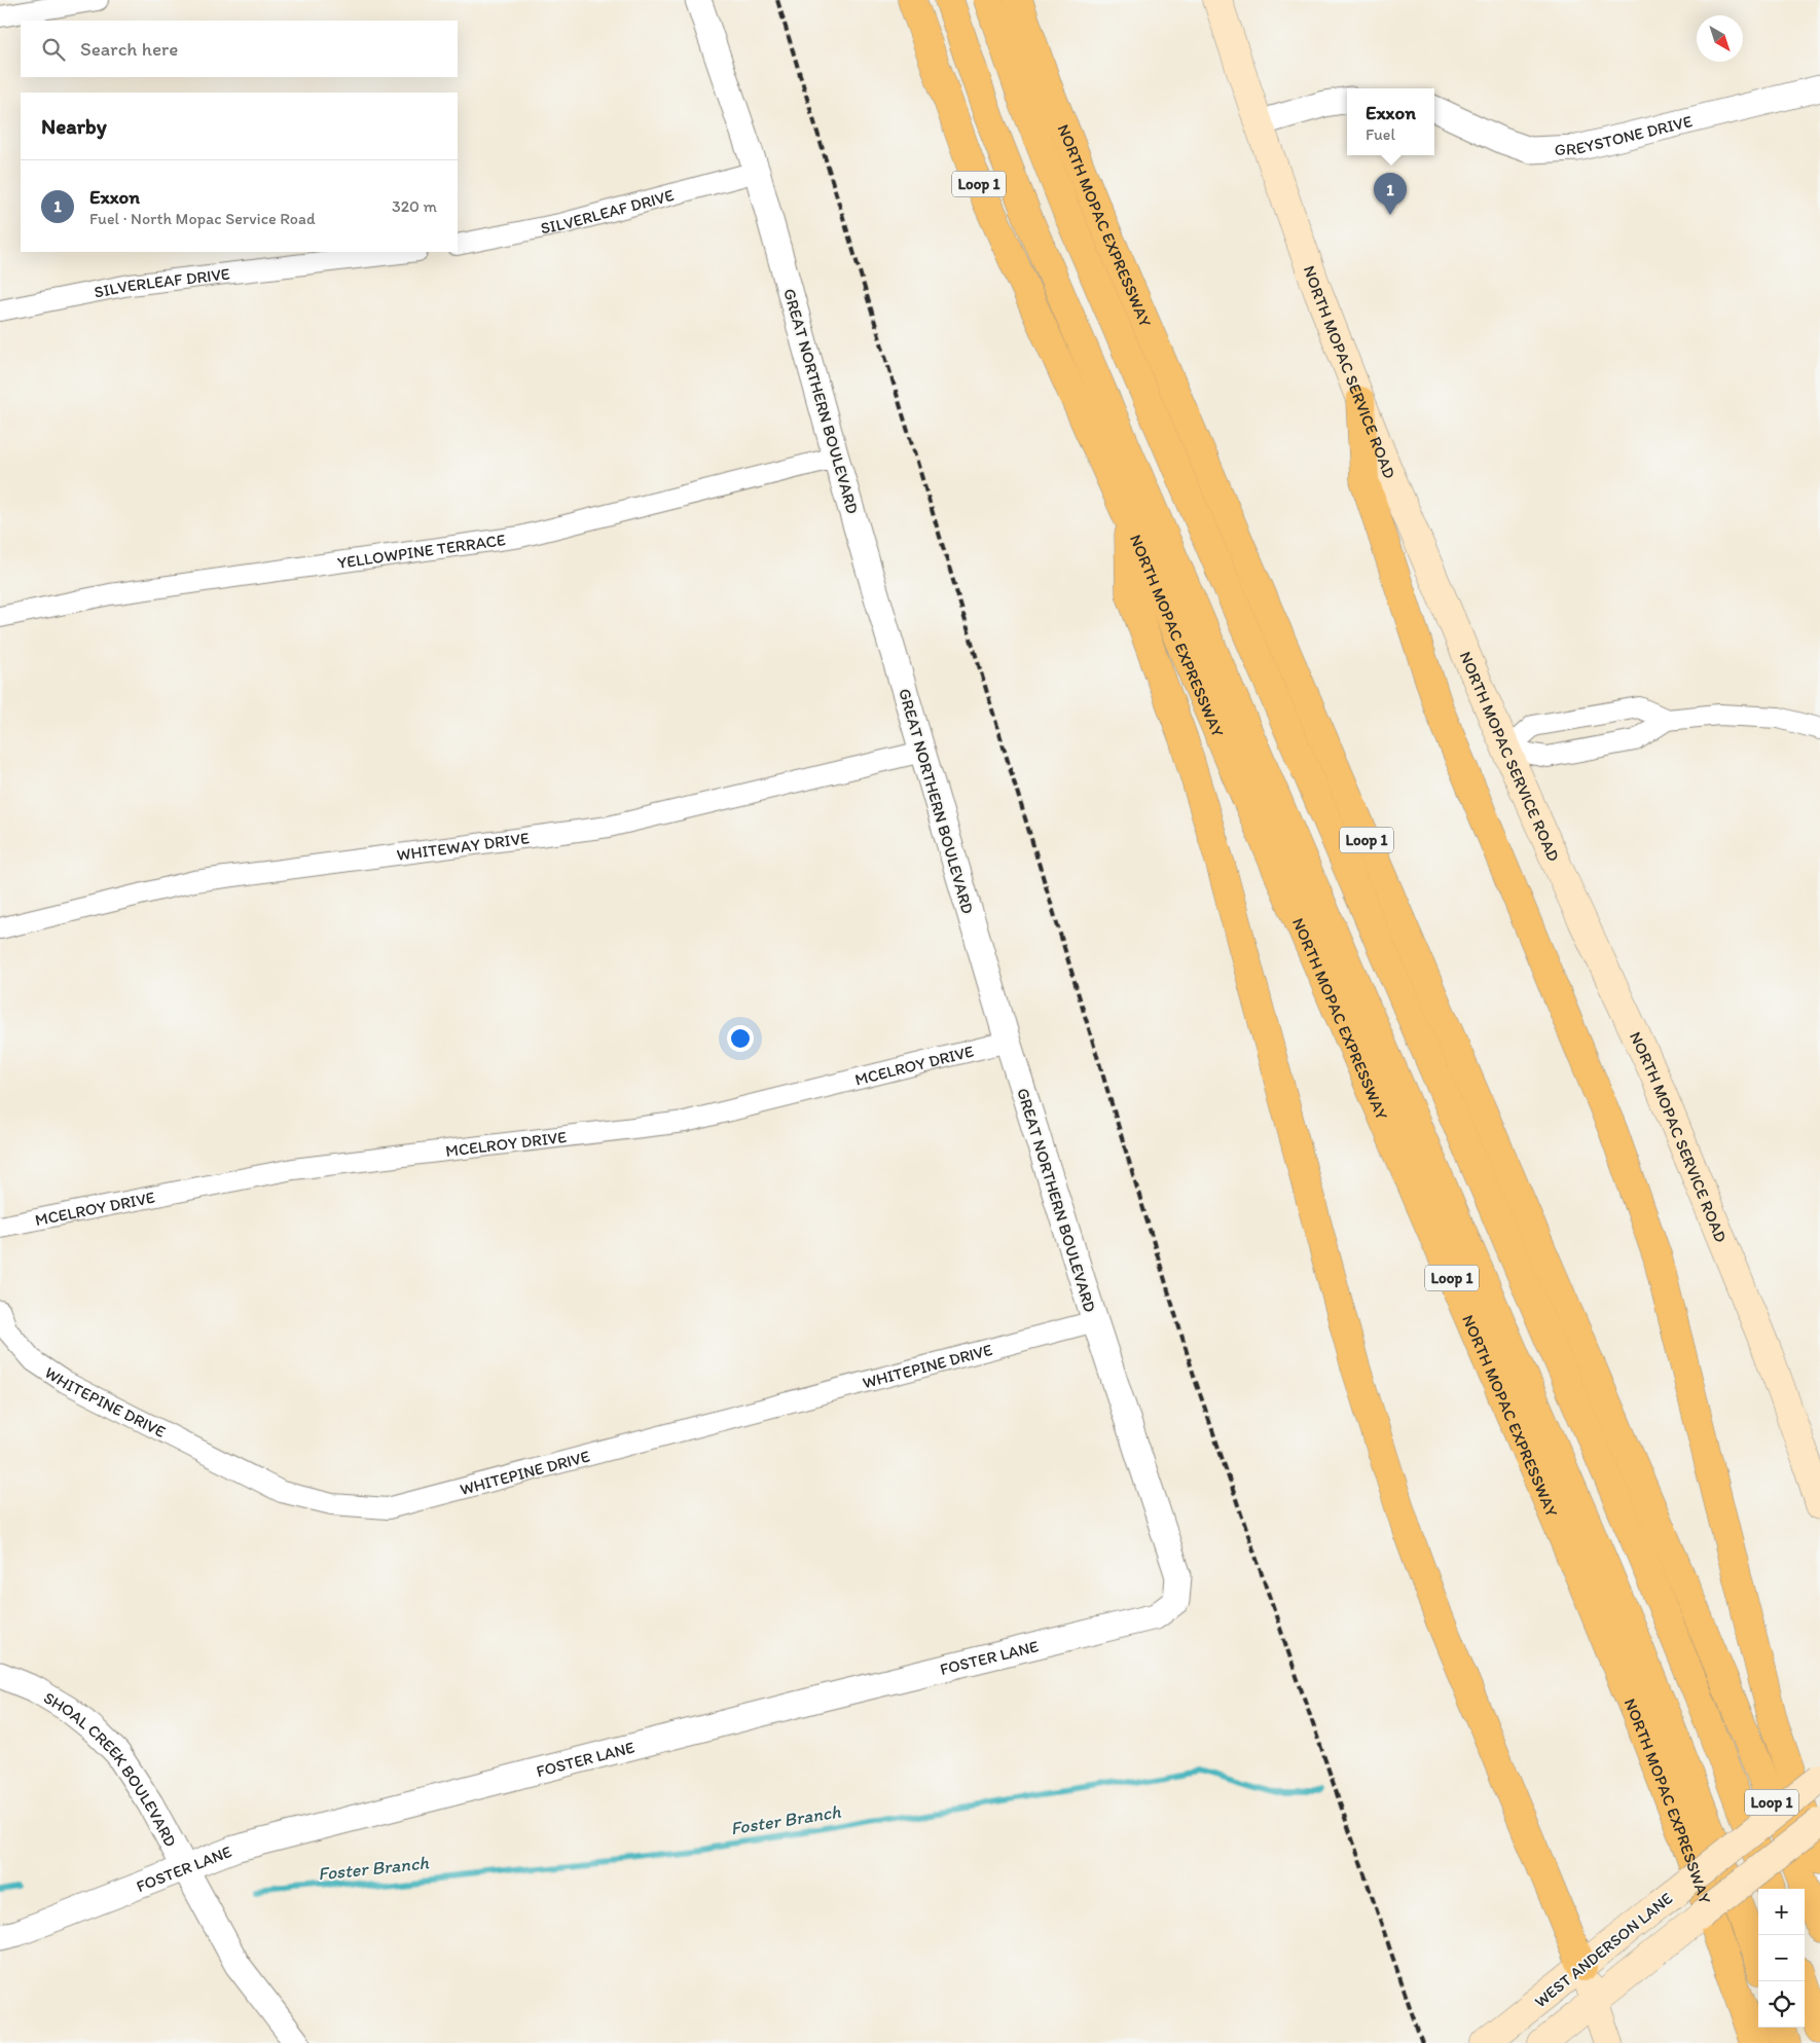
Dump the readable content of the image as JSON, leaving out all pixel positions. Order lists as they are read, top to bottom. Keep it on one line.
{"streets":{"highway":["Loop 1","NORTH MOPAC EXPRESSWAY"],"main road":["NORTH MOPAC SERVICE ROAD","WEST ANDERSON LANE"],"street":["GREYSTONE DRIVE","SILVERLEAF DRIVE","GREAT NORTHERN BOULEVARD","YELLOWPINE TERRACE","WHITEWAY DRIVE","MCELROY DRIVE","WHITEPINE DRIVE","FOSTER LANE","SHOAL CREEK BOULEVARD"]},"crossings":[["SILVERLEAF DRIVE","GREAT NORTHERN BOULEVARD"],["GREAT NORTHERN BOULEVARD","YELLOWPINE TERRACE"],["GREAT NORTHERN BOULEVARD","WHITEWAY DRIVE"],["GREAT NORTHERN BOULEVARD","MCELROY DRIVE"],["GREAT NORTHERN BOULEVARD","WHITEPINE DRIVE"],["GREAT NORTHERN BOULEVARD","FOSTER LANE"],["FOSTER LANE","SHOAL CREEK BOULEVARD"]],"water":["Foster Branch"],"north":"bottom right","page":{"search":"Search here","popup":["Exxon","Fuel"],"heading":"Nearby","list":[{"mark":"1","name":"Exxon","note":"Fuel · North Mopac Service Road","value":"320 m"}],"pins":"1","map_buttons":["+","−"]}}
